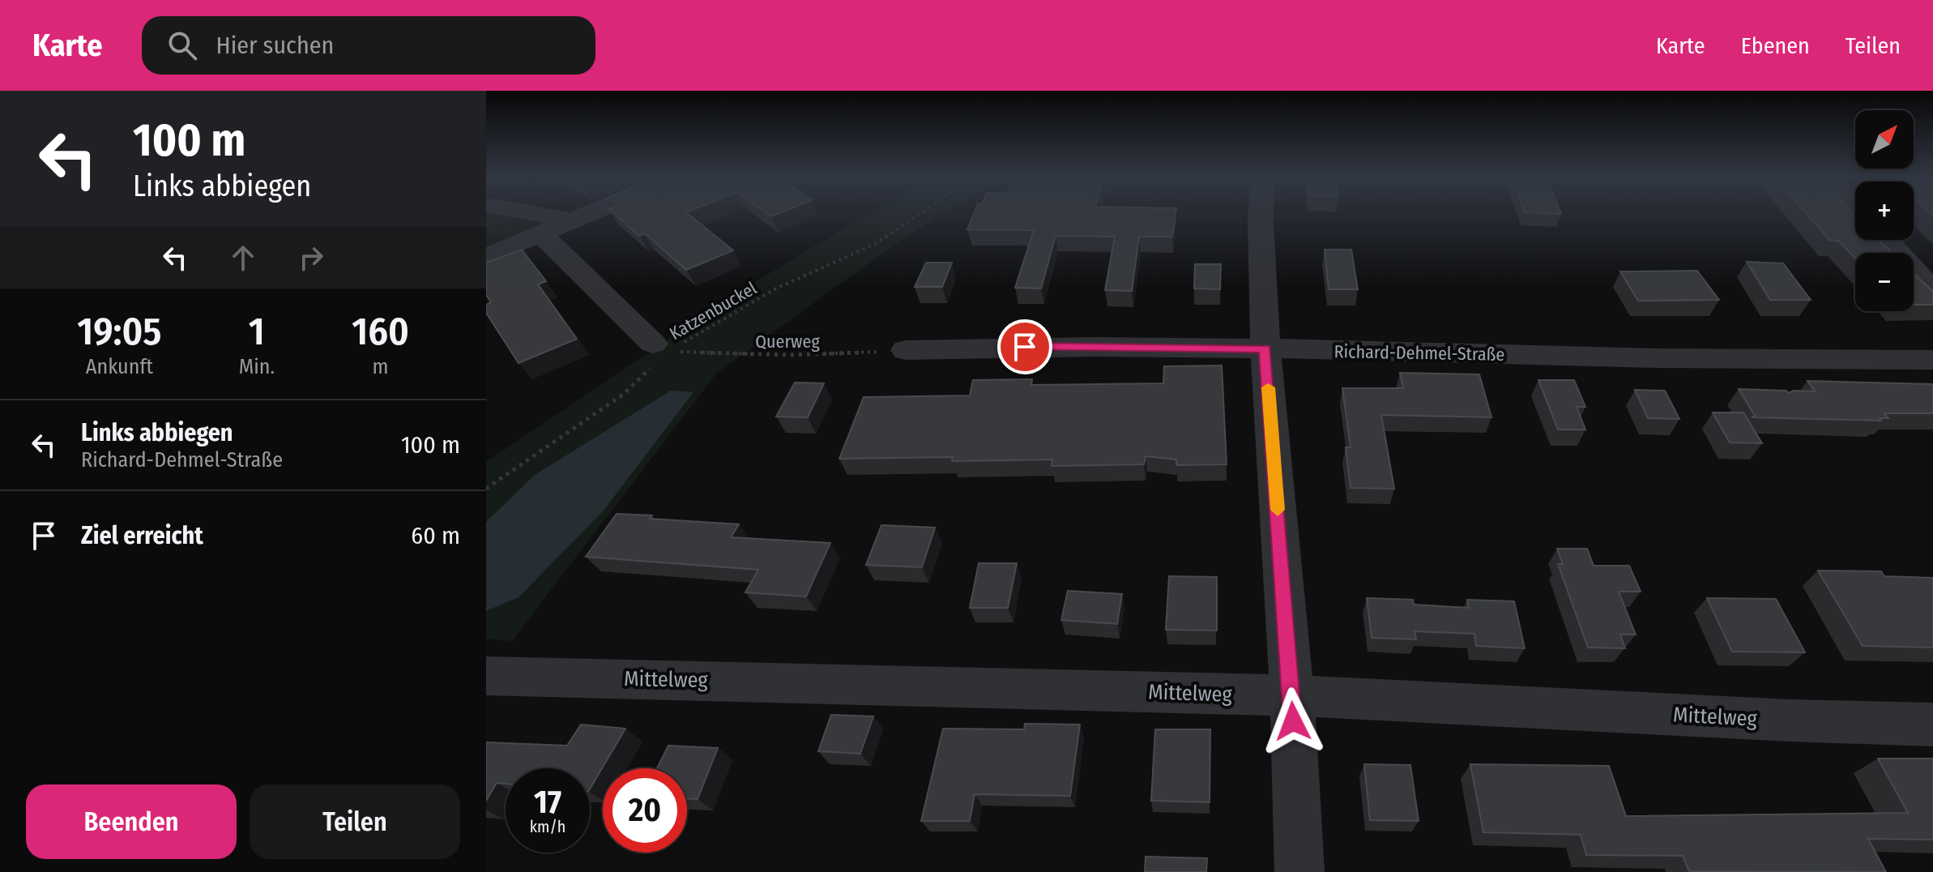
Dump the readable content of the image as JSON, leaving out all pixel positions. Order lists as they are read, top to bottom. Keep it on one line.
{"streets":{"street":["Richard-Dehmel-Straße","Mittelweg"],"path":["Katzenbuckel","Querweg"]},"crossings":[["Katzenbuckel","Querweg"],["Querweg","Richard-Dehmel-Straße"]],"north":"top right","page":{"header":"Karte","search":"Hier suchen","nav":["Karte","Ebenen","Teilen"],"turn":["100 m","Links abbiegen"],"map_buttons":["+","−"],"eta":["19:05","Ankunft","1","Min.","160","m"],"list":[{"name":"Links abbiegen","note":"Richard-Dehmel-Straße","value":"100 m"},{"name":"Ziel erreicht","value":"60 m"}],"speed":"17 km/h","limit":"20","buttons":["Beenden","Teilen"]}}
